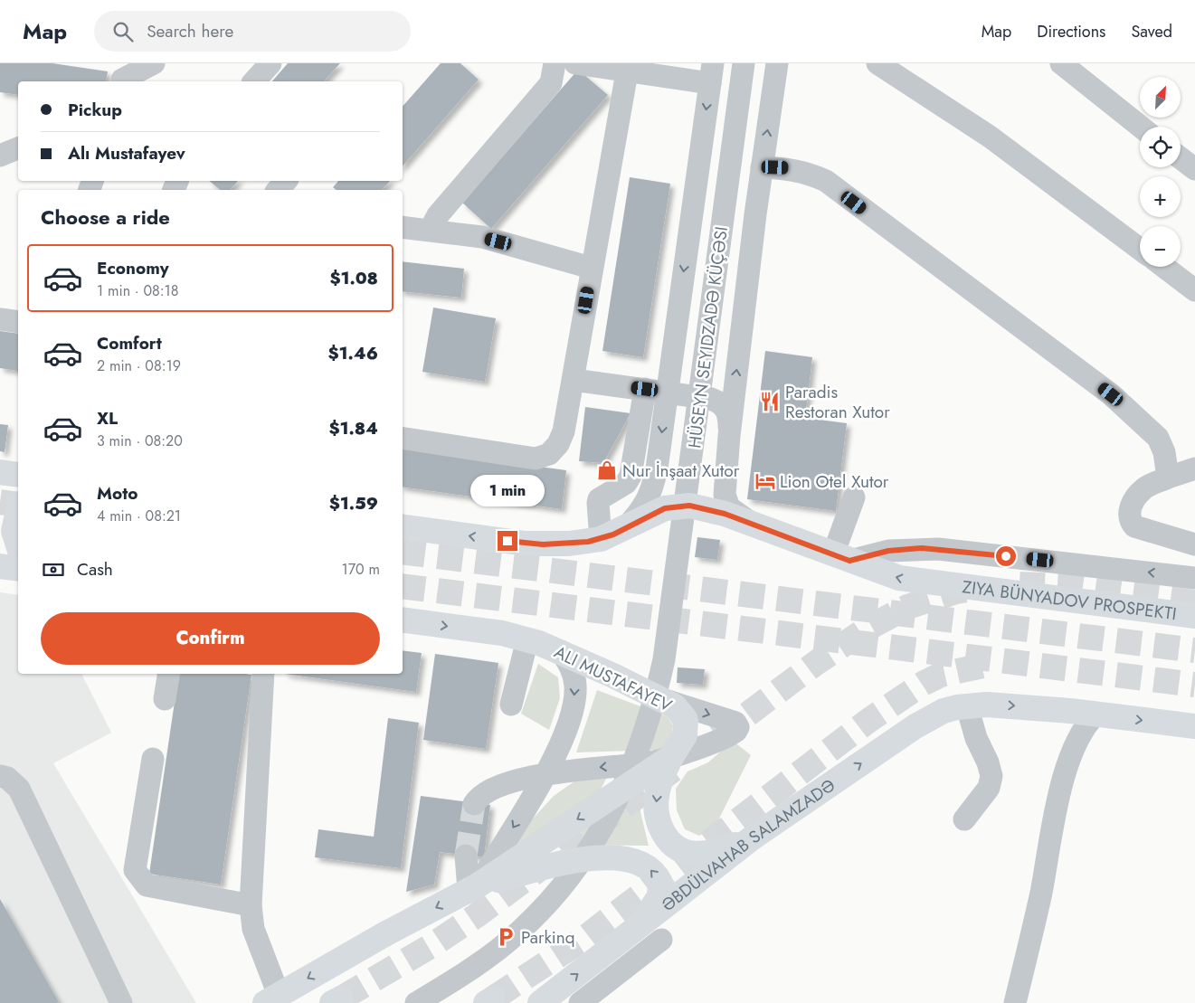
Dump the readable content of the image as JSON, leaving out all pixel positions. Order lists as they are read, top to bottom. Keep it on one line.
{"streets":{"main road":["ZIYA BÜNYADOV PROSPEKTI","ƏBDÜLVAHAB SALAMZADƏ"],"street":["HÜSEYN SEYIDZADƏ KÜÇƏSI"]},"one_way":["ƏBDÜLVAHAB SALAMZADƏ"],"places":{"restaurant":["Paradis Restoran Xutor"],"shop":["Nur İnşaat Xutor"],"hotel":["Lion Otel Xutor"],"parking":["Parkinq"]},"north":"top right","page":{"header":"Map","search":"Search here","nav":["Map","Directions","Saved"],"map_buttons":["+","−"],"banner":["Pickup","Alı Mustafayev"],"heading":"Choose a ride","list":[{"name":"Economy","note":"1 min · 08:18","value":"$1.08"},{"name":"Comfort","note":"2 min · 08:19","value":"$1.46"},{"name":"XL","note":"3 min · 08:20","value":"$1.84"},{"name":"Moto","note":"4 min · 08:21","value":"$1.59"}],"bubble":"1 min","pay":["Cash","170 m"],"buttons":"Confirm"}}
